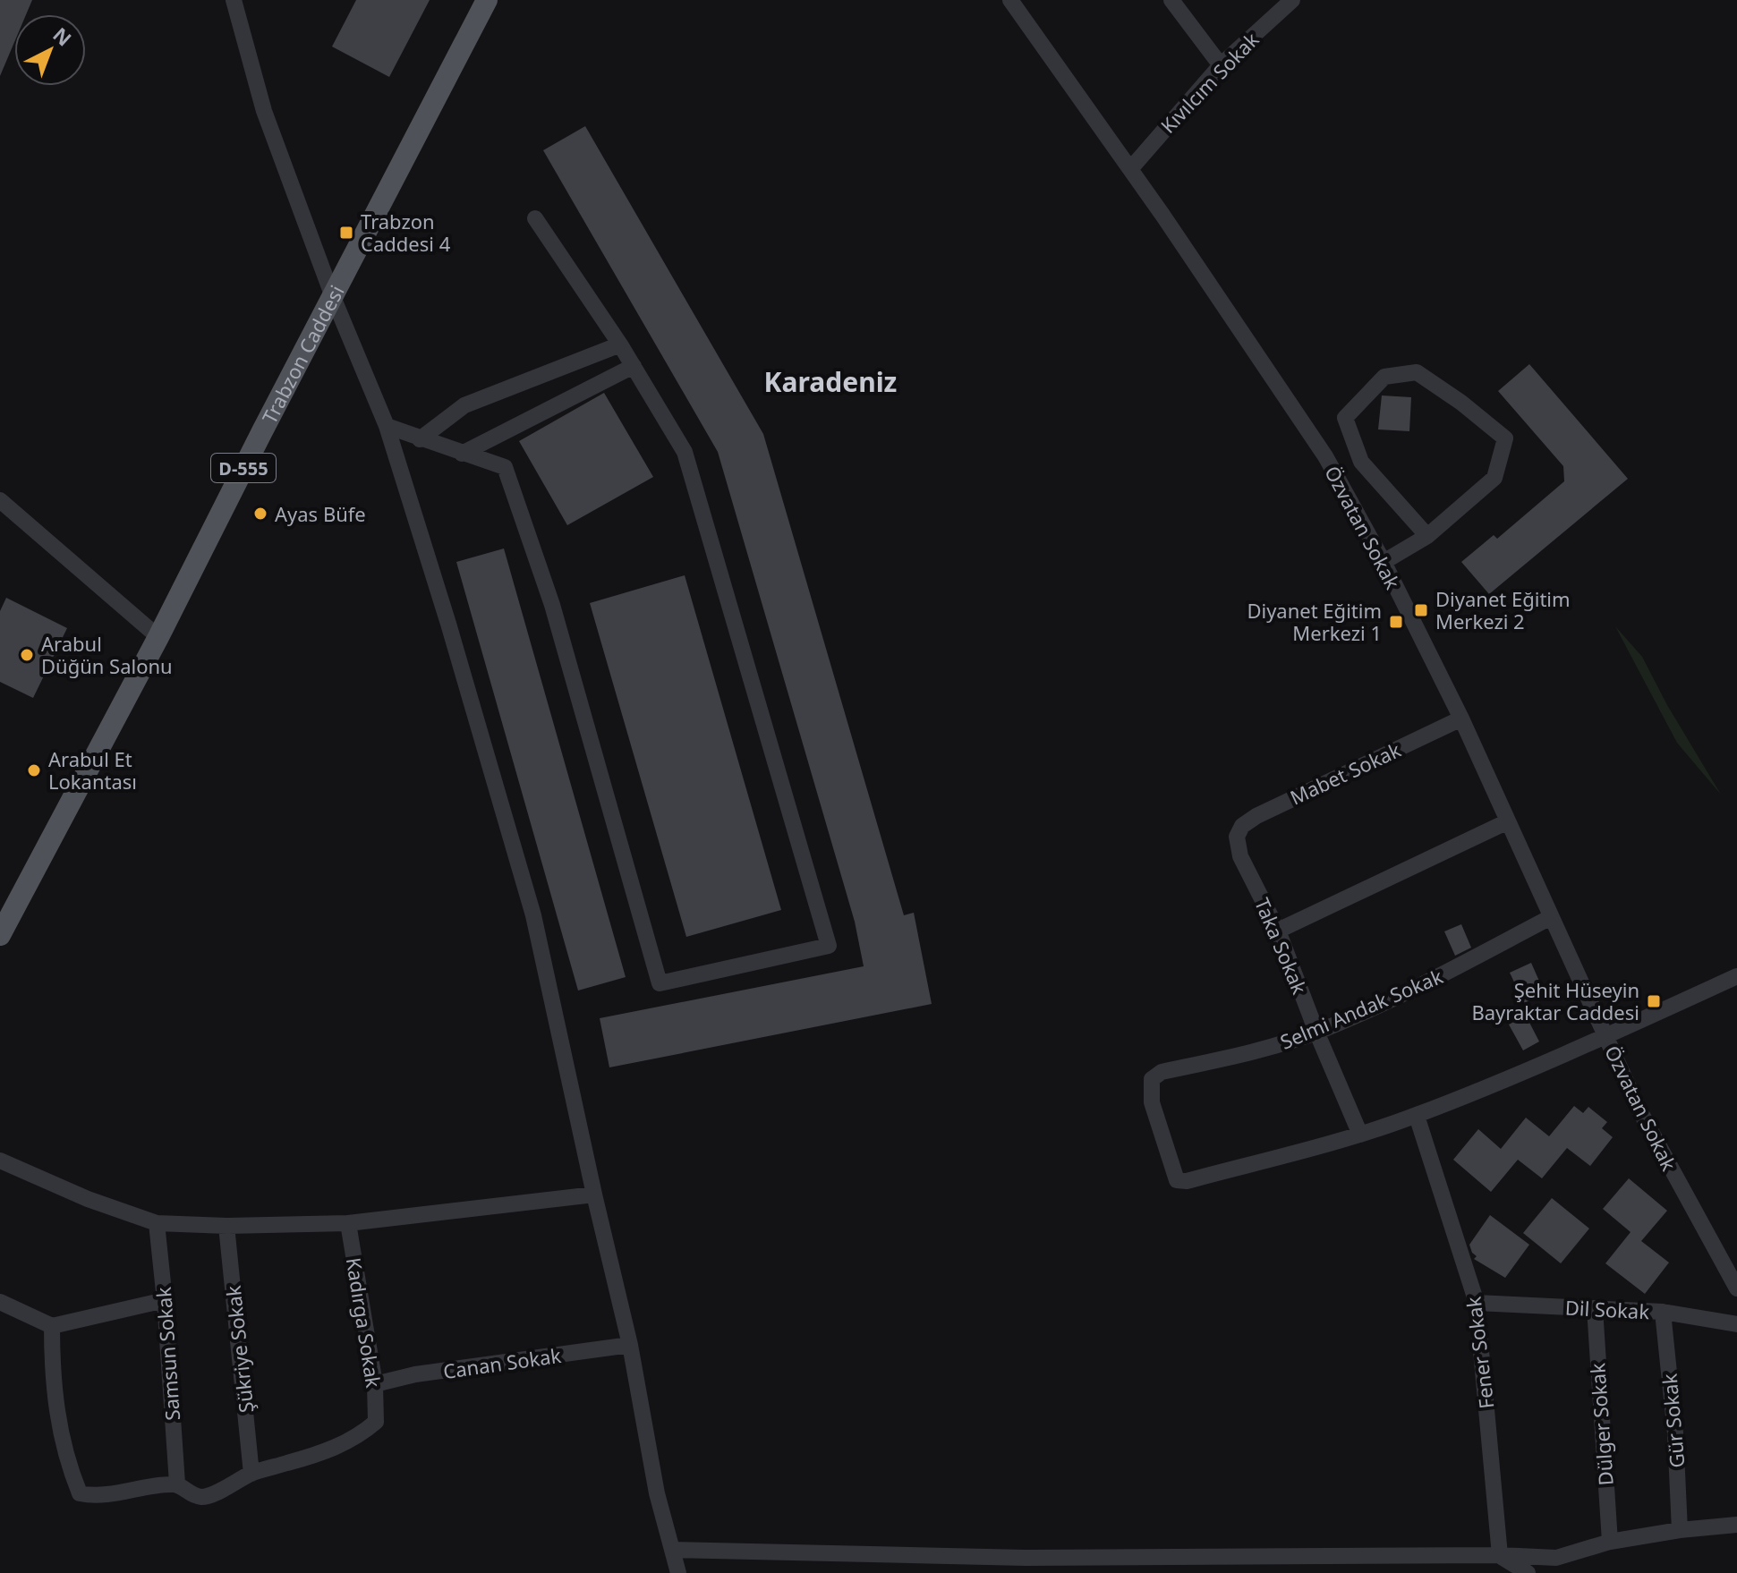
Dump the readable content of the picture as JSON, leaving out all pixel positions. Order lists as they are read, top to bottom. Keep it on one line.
{"streets":{"main road":["Trabzon Caddesi","D-555"],"street":["Kıvılcım Sokak","Özvatan Sokak","Mabet Sokak","Taka Sokak","Selmi Andak Sokak","Dil Sokak","Kadırga Sokak","Şükriye Sokak","Fener Sokak","Samsun Sokak","Canan Sokak","Gür Sokak","Dülger Sokak"]},"crossings":[["Kıvılcım Sokak","Özvatan Sokak"],["Özvatan Sokak","Mabet Sokak"],["Özvatan Sokak","Selmi Andak Sokak"],["Mabet Sokak","Taka Sokak"],["Taka Sokak","Selmi Andak Sokak"],["Dil Sokak","Fener Sokak"],["Dil Sokak","Gür Sokak"],["Dil Sokak","Dülger Sokak"],["Kadırga Sokak","Şükriye Sokak"],["Kadırga Sokak","Canan Sokak"]],"districts":["Karadeniz"],"places":{"transit":["Trabzon Caddesi 4","Diyanet Eğitim Merkezi 2","Diyanet Eğitim Merkezi 1","Şehit Hüseyin Bayraktar Caddesi"],"other":["Ayas Büfe","Arabul Düğün Salonu","Arabul Et Lokantası"]},"north":"top right"}
